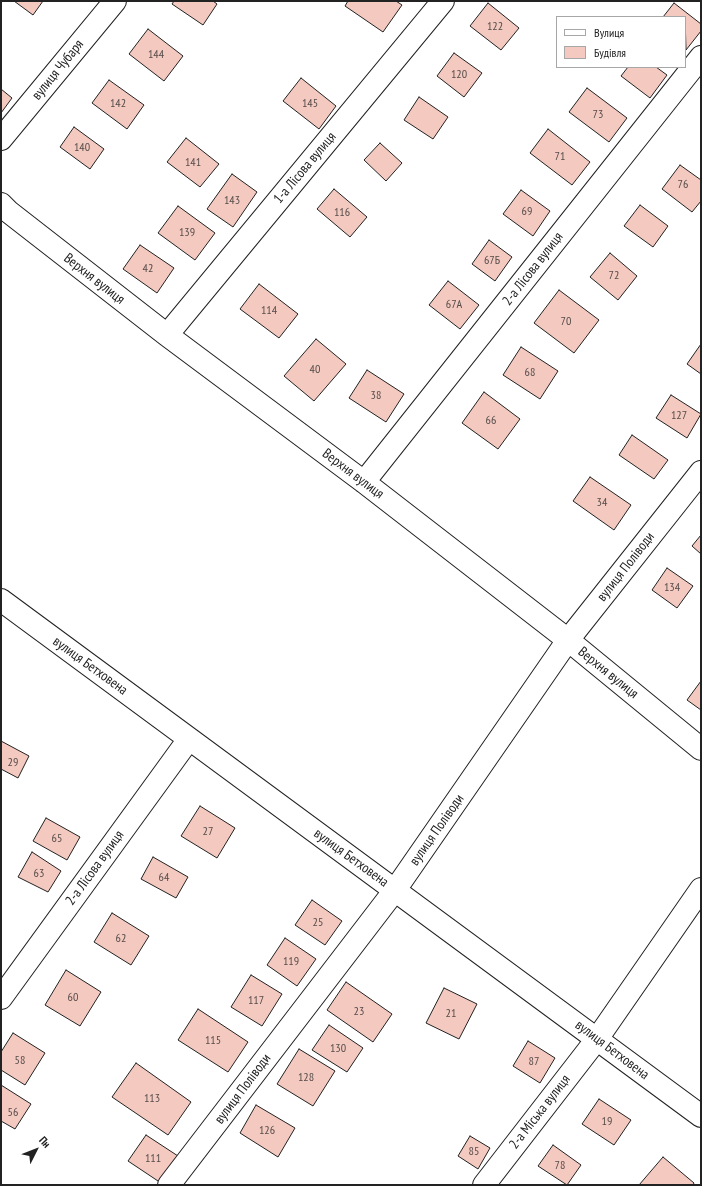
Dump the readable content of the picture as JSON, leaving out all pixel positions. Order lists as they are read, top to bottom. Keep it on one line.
{"streets":{"street":["вулиця Чубаря","1-а Лісова вулиця","2-а Лісова вулиця","Верхня вулиця","вулиця Поліводи","вулиця Бетховена","2-а Міська вулиця"]},"crossings":[["1-а Лісова вулиця","Верхня вулиця"],["2-а Лісова вулиця","Верхня вулиця"],["2-а Лісова вулиця","вулиця Бетховена"],["Верхня вулиця","вулиця Поліводи"],["вулиця Поліводи","вулиця Бетховена"],["вулиця Бетховена","2-а Міська вулиця"]],"house_numbers":["122","144","120","142","145","73","140","71","141","76","143","69","116","139","67Б","42","72","67А","114","70","40","68","38","127","66","34","134","29","27","65","63","64","25","62","119","60","117","23","21","115","130","58","87","128","113","56","19","126","85","111","78"],"legend":["Вулиця","Будівля"],"north":"top right"}
